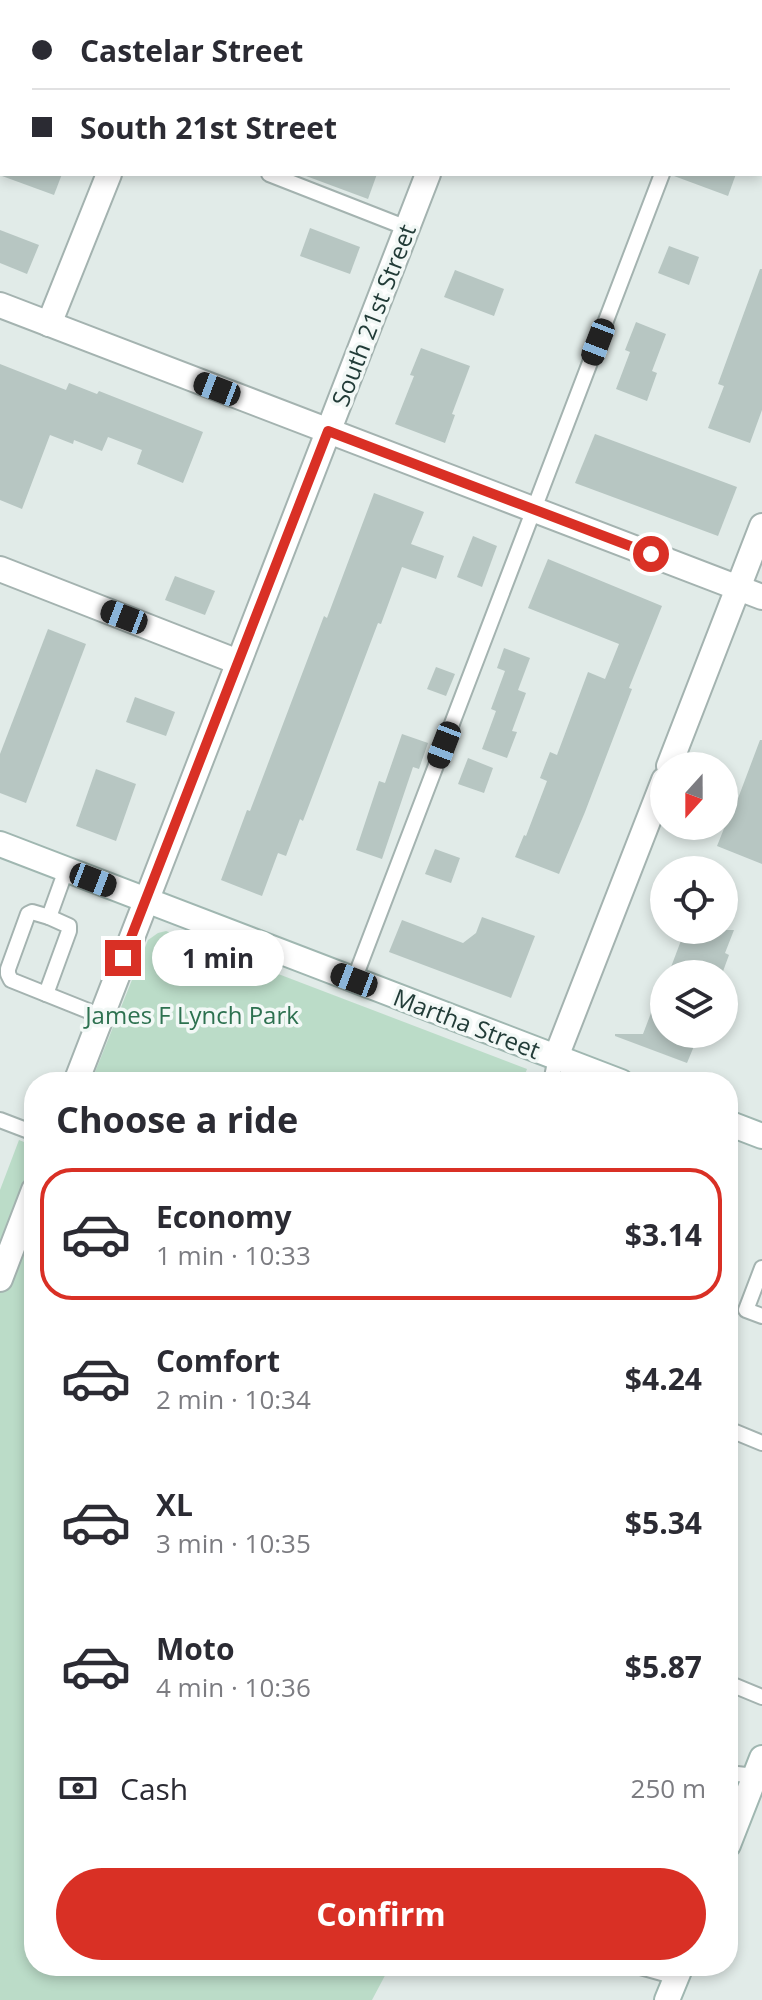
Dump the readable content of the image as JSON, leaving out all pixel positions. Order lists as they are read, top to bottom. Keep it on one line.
{"streets":{"street":["South 21st Street","Martha Street"]},"crossings":[["South 21st Street","Martha Street"]],"parks":["James F Lynch Park"],"north":"bottom","page":{"banner":["Castelar Street","South 21st Street"],"bubble":"1 min","heading":"Choose a ride","list":[{"name":"Economy","note":"1 min · 10:33","value":"$3.14"},{"name":"Comfort","note":"2 min · 10:34","value":"$4.24"},{"name":"XL","note":"3 min · 10:35","value":"$5.34"},{"name":"Moto","note":"4 min · 10:36","value":"$5.87"}],"pay":["Cash","250 m"],"buttons":"Confirm"}}
